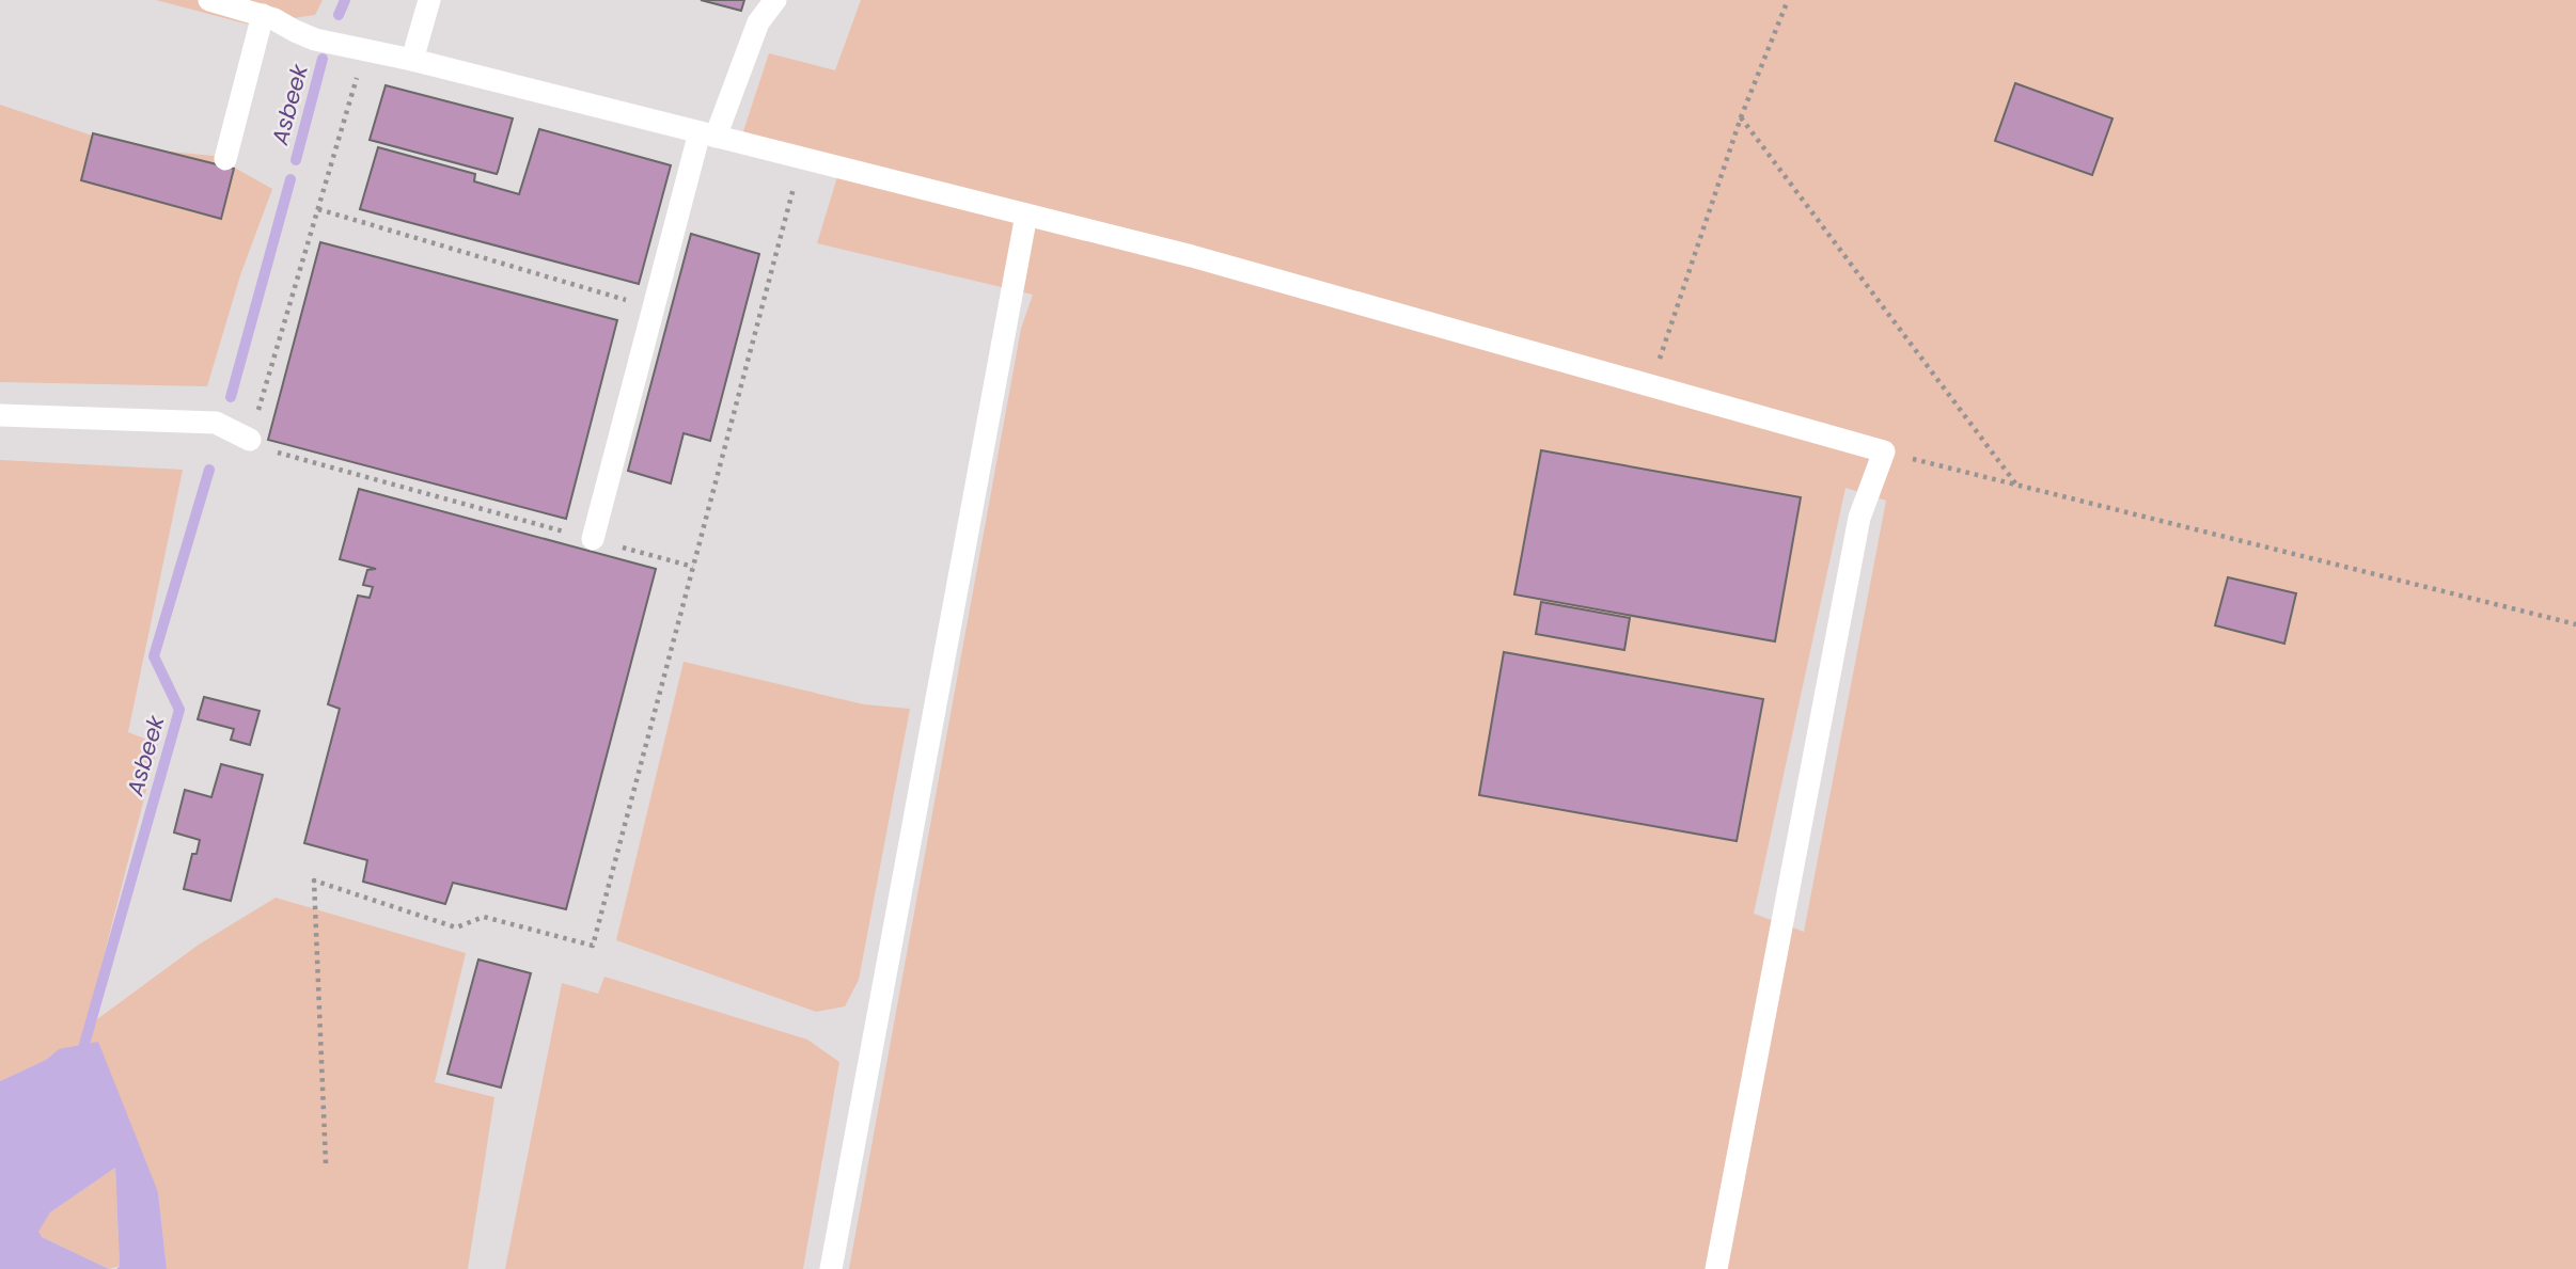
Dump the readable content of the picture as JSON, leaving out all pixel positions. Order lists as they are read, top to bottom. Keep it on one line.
{"water":["Asbeek"]}
